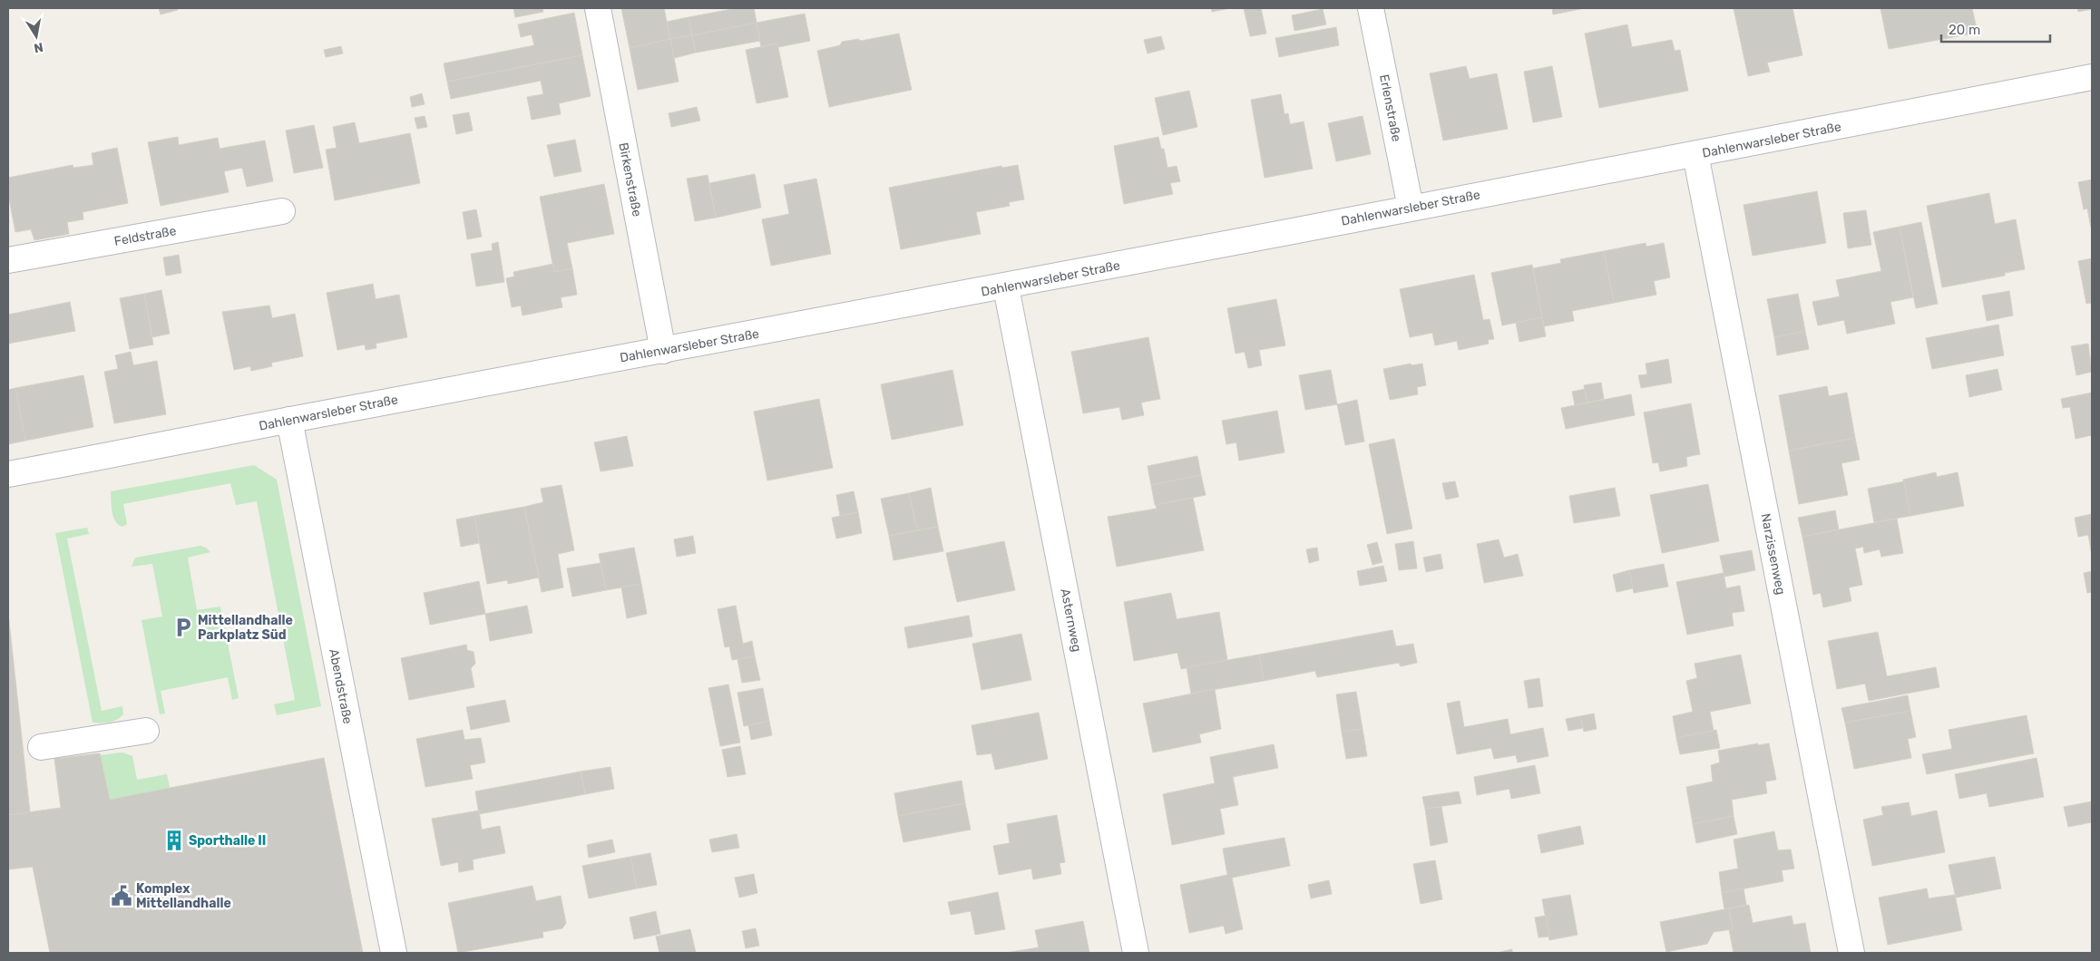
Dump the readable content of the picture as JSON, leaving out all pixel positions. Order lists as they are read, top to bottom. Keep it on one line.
{"streets":{"street":["Erlenstraße","Dahlenwarsleber Straße","Birkenstraße","Feldstraße","Narzissenweg","Asternweg","Abendstraße"]},"crossings":[["Erlenstraße","Dahlenwarsleber Straße"],["Dahlenwarsleber Straße","Birkenstraße"],["Dahlenwarsleber Straße","Narzissenweg"],["Dahlenwarsleber Straße","Asternweg"],["Dahlenwarsleber Straße","Abendstraße"]],"places":{"parking":["Mittellandhalle Parkplatz Süd"],"building":["Sporthalle II"],"public building":["Komplex Mittellandhalle"]},"scale_bar":"20 m","north":"bottom"}
